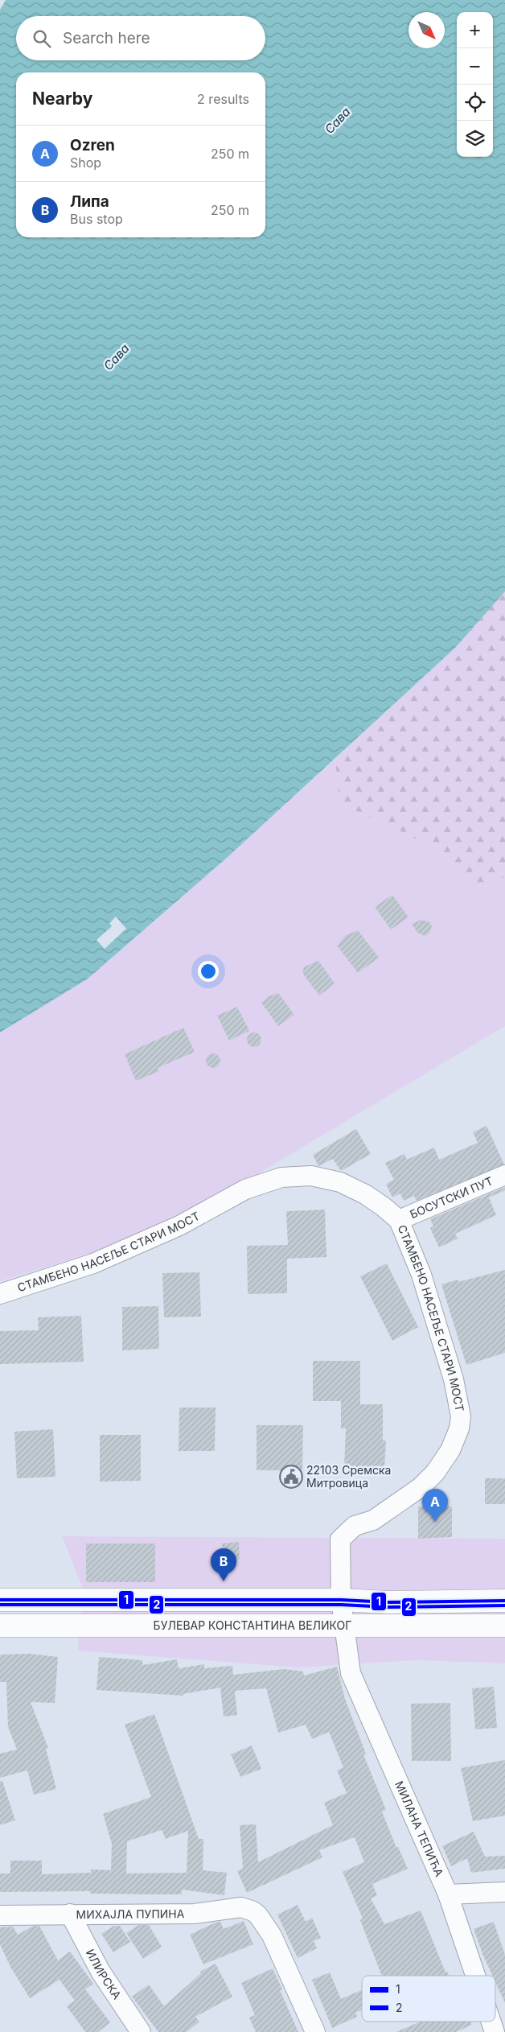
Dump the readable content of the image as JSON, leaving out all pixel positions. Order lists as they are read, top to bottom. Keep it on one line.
{"streets":{"main road":["БУЛЕВАР КОНСТАНТИНА ВЕЛИКОГ"],"street":["БОСУТСКИ ПУТ","СТАМБЕНО НАСЕЉЕ СТАРИ МОСТ","МИЛАНА ТЕПИЋА","МИХАЈЛА ПУПИНА","ИЛИРСКА"]},"crossings":[["БОСУТСКИ ПУТ","СТАМБЕНО НАСЕЉЕ СТАРИ МОСТ"],["СТАМБЕНО НАСЕЉЕ СТАРИ МОСТ","БУЛЕВАР КОНСТАНТИНА ВЕЛИКОГ"],["СТАМБЕНО НАСЕЉЕ СТАРИ МОСТ","МИЛАНА ТЕПИЋА"],["БУЛЕВАР КОНСТАНТИНА ВЕЛИКОГ","МИЛАНА ТЕПИЋА"],["МИХАЈЛА ПУПИНА","ИЛИРСКА"]],"water":["Сава"],"places":{"public building":["22103 Сремска Митровица"]},"lines":["transit line 1","transit line 2"],"legend":["1","2"],"north":"bottom right","page":{"map_buttons":["+","−"],"search":"Search here","heading":["Nearby","2 results"],"list":[{"mark":"A","name":"Ozren","note":"Shop","value":"250 m"},{"mark":"B","name":"Липа","note":"Bus stop","value":"250 m"}],"pins":["A","B"]}}
